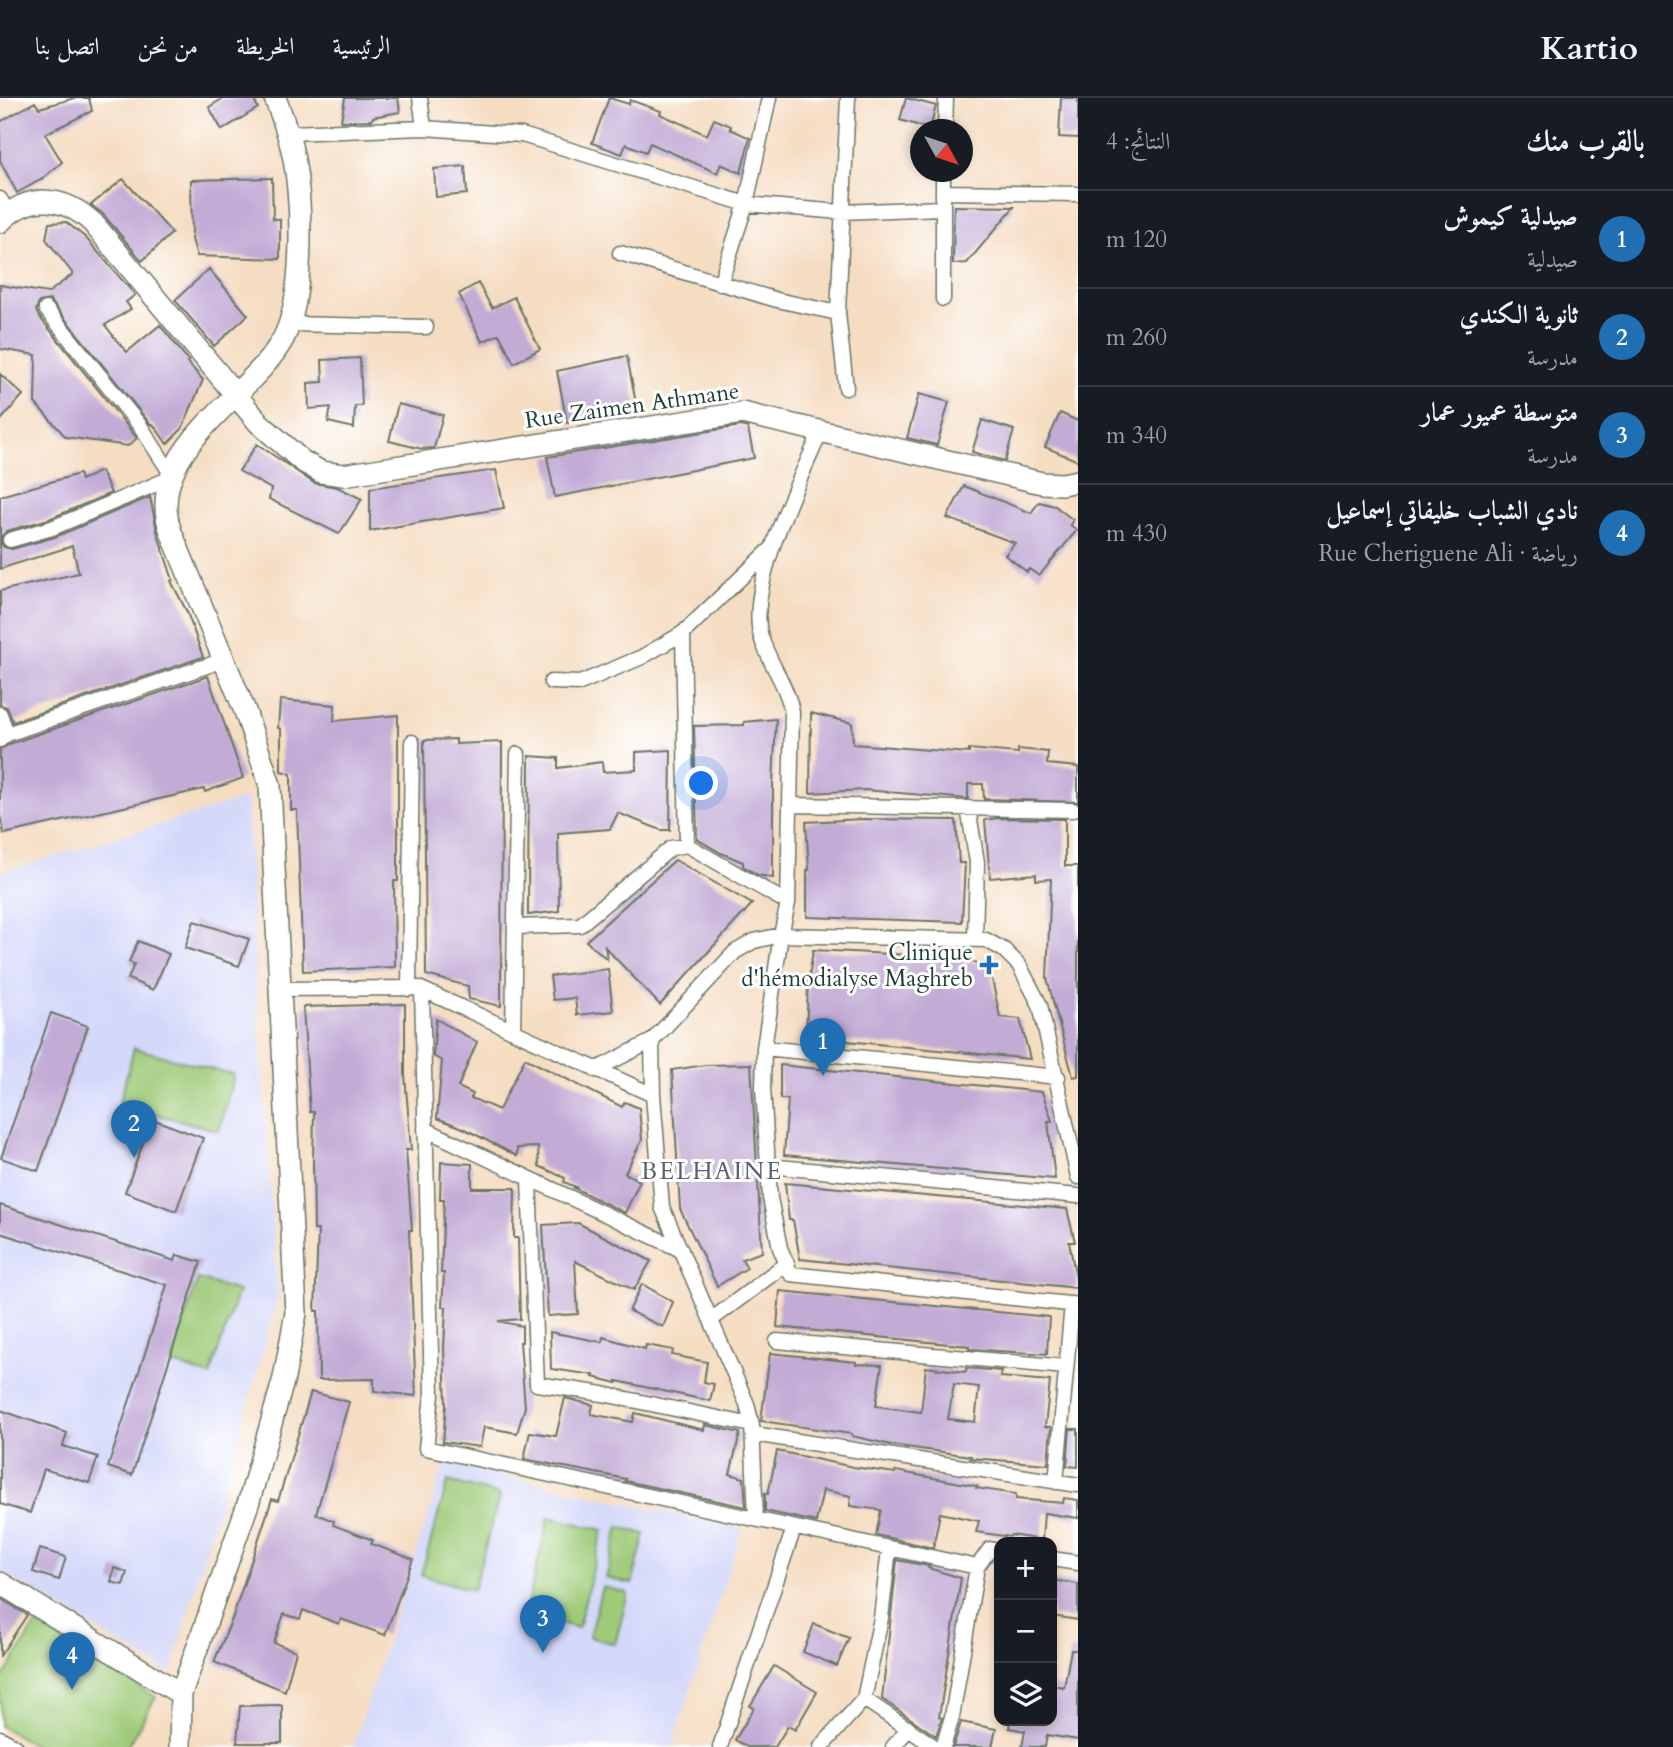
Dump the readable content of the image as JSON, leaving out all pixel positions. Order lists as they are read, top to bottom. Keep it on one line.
{"streets":{"main road":["Rue Zaimen Athmane"]},"districts":["BELHAINE"],"places":{"health":["Clinique d'hémodialyse Maghreb"]},"north":"bottom right","page":{"header":"Kartio","nav":["الرئيسية","الخريطة","من نحن","اتصل بنا"],"heading":["بالقرب منك","النتائج: 4"],"list":[{"mark":"1","name":"صيدلية كيموش","note":"صيدلية","value":"120 m"},{"mark":"2","name":"ثانوية الكندي","note":"مدرسة","value":"260 m"},{"mark":"3","name":"متوسطة عميور عمار","note":"مدرسة","value":"340 m"},{"mark":"4","name":"نادي الشباب خليفاتي إسماعيل","note":"رياضة · Rue Cheriguene Ali","value":"430 m"}],"pins":["1","2","3","4"],"map_buttons":["+","−"]}}
